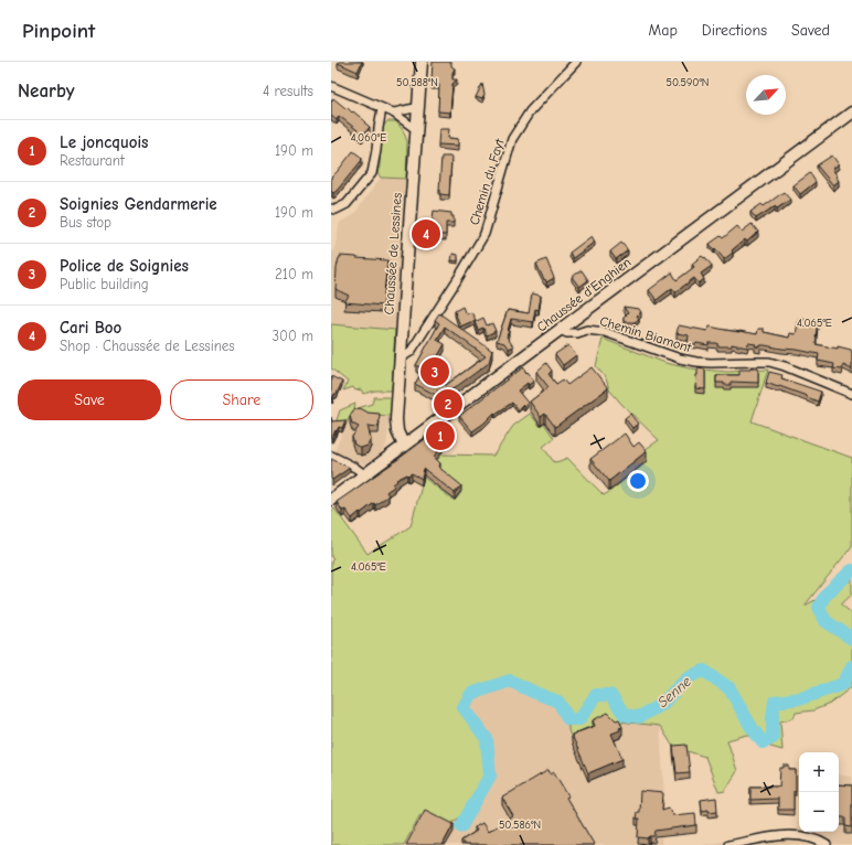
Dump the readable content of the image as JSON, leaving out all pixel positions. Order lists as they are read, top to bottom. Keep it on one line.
{"streets":{"main road":["Chaussée de Lessines","Chaussée d'Enghien"],"street":["Chemin du Fayt","Chemin Biamont"]},"crossings":[["Chemin du Fayt","Chaussée de Lessines"],["Chaussée de Lessines","Chaussée d'Enghien"],["Chaussée d'Enghien","Chemin Biamont"]],"water":["Senne"],"north":"top right","page":{"header":"Pinpoint","nav":["Map","Directions","Saved"],"heading":["Nearby","4 results"],"list":[{"mark":"1","name":"Le joncquois","note":"Restaurant","value":"190 m"},{"mark":"2","name":"Soignies Gendarmerie","note":"Bus stop","value":"190 m"},{"mark":"3","name":"Police de Soignies","note":"Public building","value":"210 m"},{"mark":"4","name":"Cari Boo","note":"Shop · Chaussée de Lessines","value":"300 m"}],"pins":["4","3","2","1"],"buttons":["Save","Share"],"map_buttons":["+","−"]},"coordinates":["50.588°N","50.590°N","4.060°E","4.065°E","50.586°N"]}
